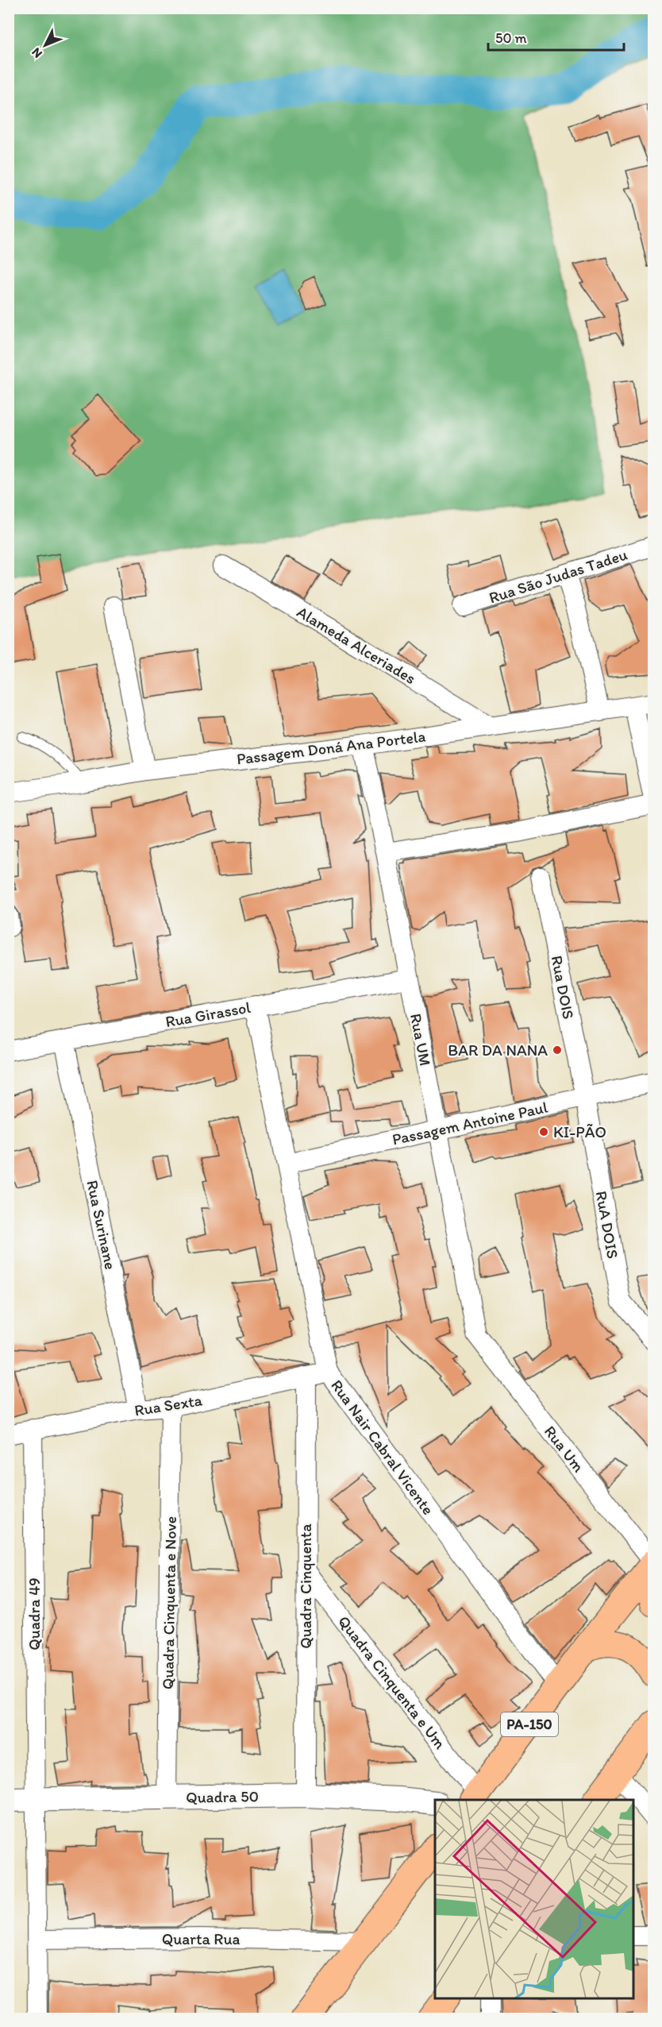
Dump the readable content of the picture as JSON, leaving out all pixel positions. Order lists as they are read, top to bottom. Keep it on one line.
{"streets":{"main road":["PA-150"],"street":["Rua São Judas Tadeu","Alameda Alceriades","Passagem Doná Ana Portela","Rua DOIS","Rua Girassol","Rua UM","Passagem Antoine Paul","Rua Surinane","RuA DOIS","Rua Sexta","Rua Nair Cabral Vicente","Rua Um","Quadra Cinquenta","Quadra Cinquenta e Nove","Quadra 49","Quadra Cinquenta e Um","Quadra 50","Quarta Rua"]},"crossings":[["Alameda Alceriades","Passagem Doná Ana Portela"],["Passagem Doná Ana Portela","Rua UM"],["Rua DOIS","Passagem Antoine Paul"],["Rua DOIS","RuA DOIS"],["Rua Girassol","Rua UM"],["Rua Girassol","Rua Surinane"],["Rua Girassol","Rua Nair Cabral Vicente"],["Rua UM","Passagem Antoine Paul"],["Rua UM","Rua Um"],["Passagem Antoine Paul","RuA DOIS"],["Passagem Antoine Paul","Rua Nair Cabral Vicente"],["Rua Surinane","Rua Sexta"],["Rua Sexta","Rua Nair Cabral Vicente"],["Rua Sexta","Quadra Cinquenta"],["Rua Sexta","Quadra Cinquenta e Nove"],["Rua Sexta","Quadra 49"],["Rua Nair Cabral Vicente","PA-150"],["Rua Um","PA-150"],["Quadra Cinquenta","Quadra Cinquenta e Um"],["Quadra Cinquenta","Quadra 50"],["Quadra Cinquenta e Nove","Quadra 50"],["Quadra 49","Quadra 50"],["Quadra 49","Quarta Rua"],["Quadra Cinquenta e Um","PA-150"]],"places":["BAR DA NANA","KI-PÃO"],"scale_bar":"50 m","north":"bottom left"}
